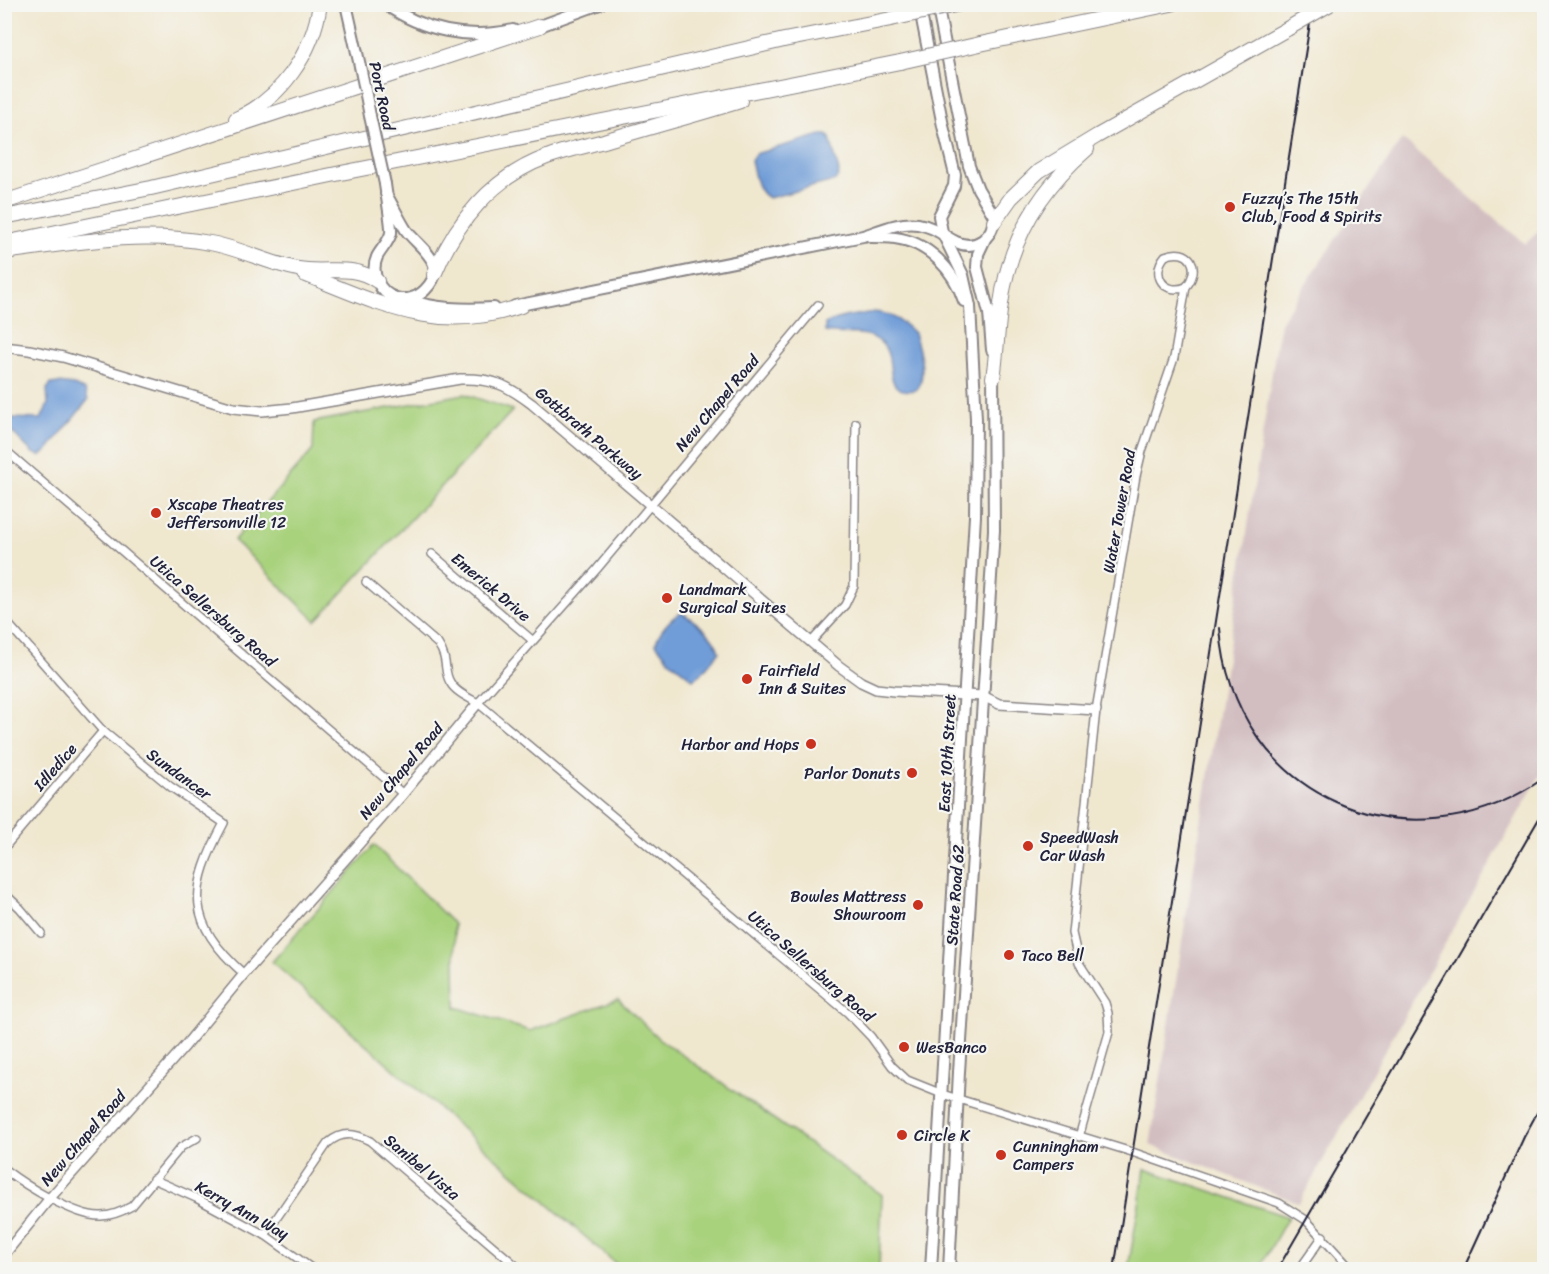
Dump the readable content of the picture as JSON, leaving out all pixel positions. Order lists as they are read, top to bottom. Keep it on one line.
{"streets":{"main road":["Port Road","East 10th Street","State Road 62"],"street":["New Chapel Road","Gottbrath Parkway","Water Tower Road","Emerick Drive","Utica Sellersburg Road","Idledice","Sundancer","Sanibel Vista","Kerry Ann Way"]},"crossings":[["New Chapel Road","Gottbrath Parkway"],["New Chapel Road","Emerick Drive"],["New Chapel Road","Utica Sellersburg Road"],["New Chapel Road","Sundancer"],["Gottbrath Parkway","Water Tower Road"],["Gottbrath Parkway","East 10th Street"],["Gottbrath Parkway","State Road 62"],["Water Tower Road","Utica Sellersburg Road"],["Utica Sellersburg Road","East 10th Street"],["Utica Sellersburg Road","State Road 62"],["Idledice","Sundancer"],["Sanibel Vista","Kerry Ann Way"]],"places":["Fuzzy’s The 15th Club, Food & Spirits","Xscape Theatres Jeffersonville 12","Landmark Surgical Suites","Fairfield Inn & Suites","Harbor and Hops","Parlor Donuts","SpeedWash Car Wash","Bowles Mattress Showroom","Taco Bell","WesBanco","Circle K","Cunningham Campers"]}
